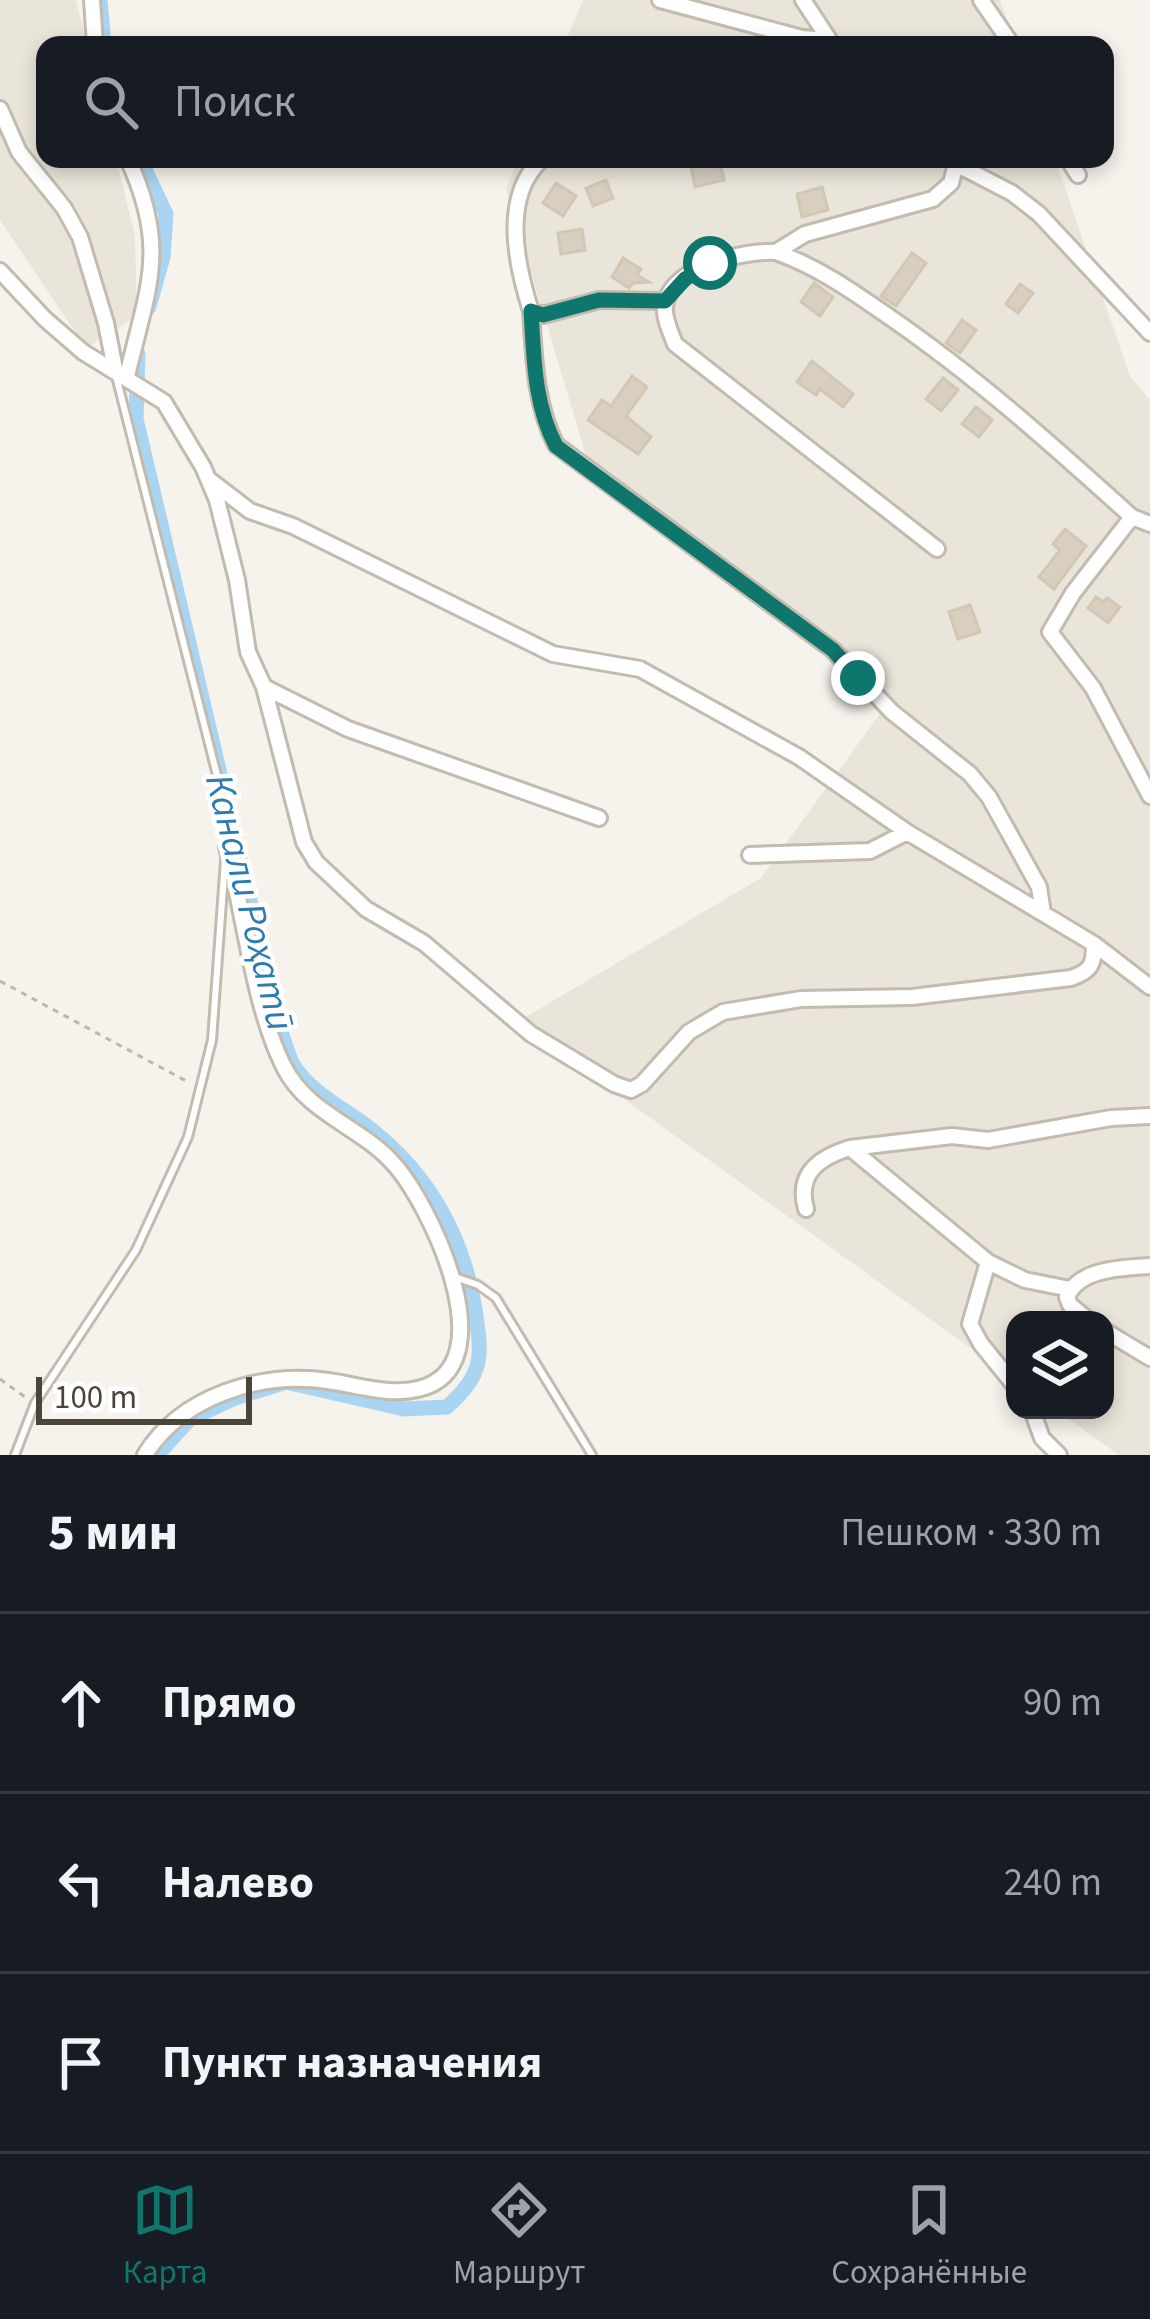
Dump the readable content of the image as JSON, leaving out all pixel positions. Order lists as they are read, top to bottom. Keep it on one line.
{"water":["Канали Роҳатӣ"],"scale_bar":"100 m","page":{"search":"Поиск","scale":"100 m","heading":["5 мин","Пешком · 330 m"],"list":[["Прямо","90 m"],["Налево","240 m"],"Пункт назначения"],"nav":["Карта","Маршрут","Сохранённые"]}}
